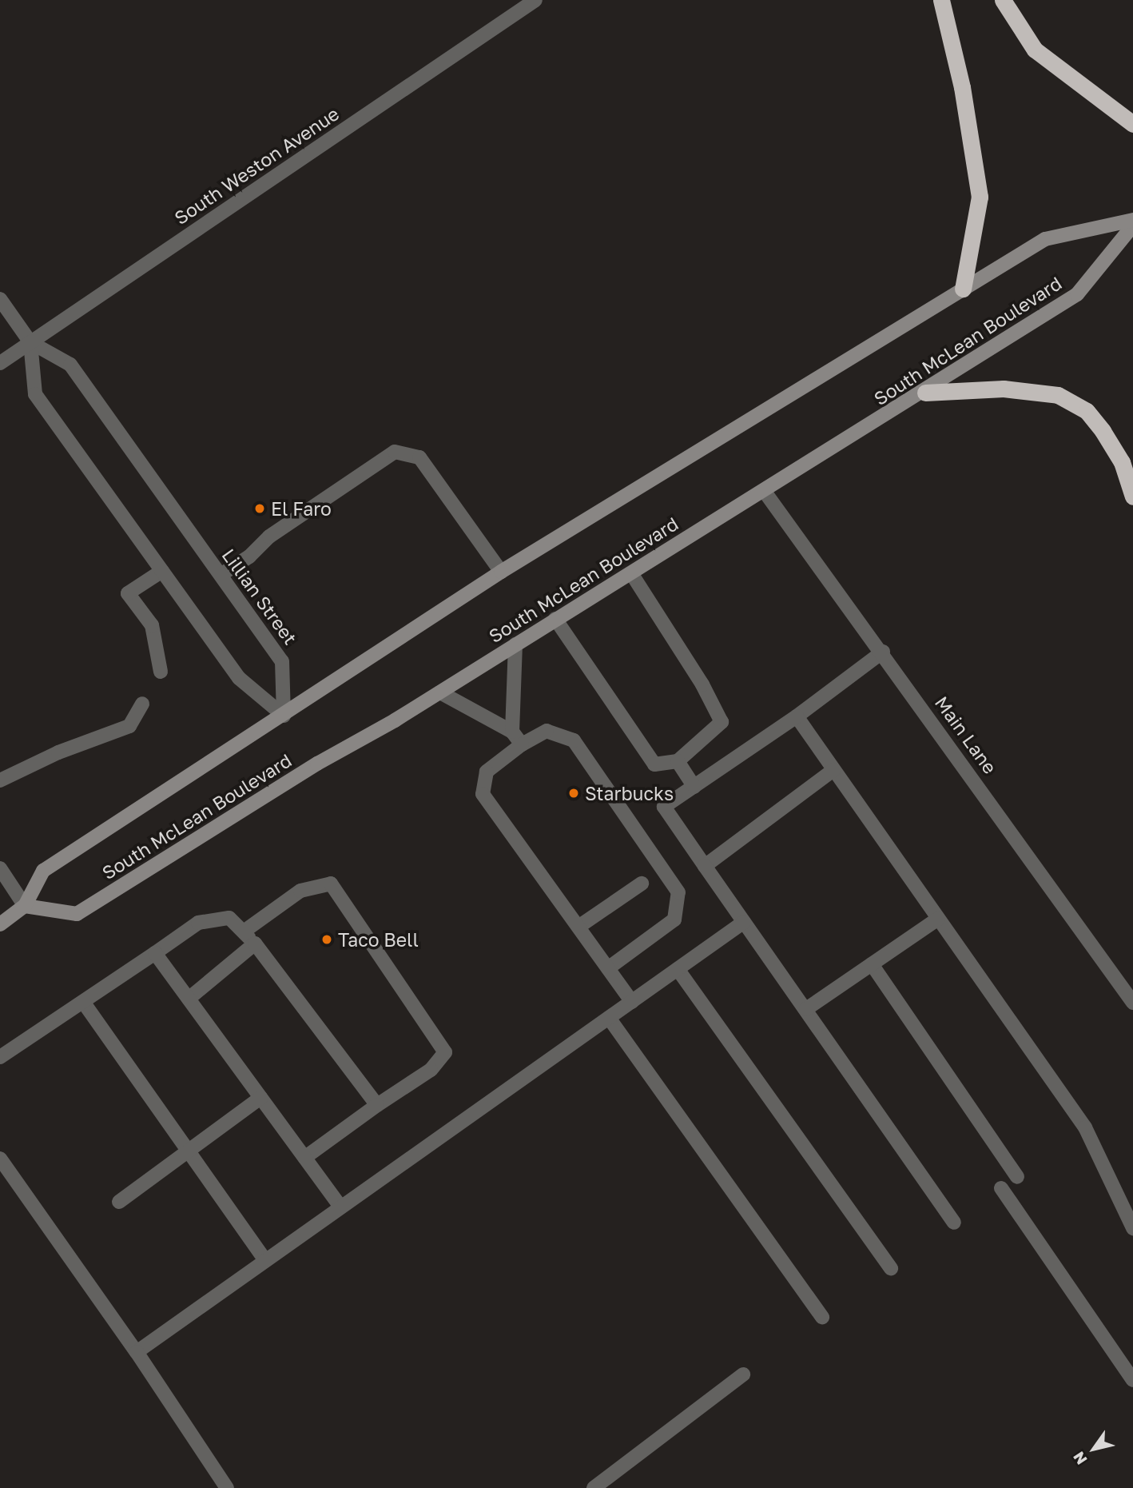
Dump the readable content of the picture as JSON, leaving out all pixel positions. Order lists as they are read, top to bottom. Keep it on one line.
{"streets":{"main road":["South McLean Boulevard"],"street":["South Weston Avenue","Lillian Street","Main Lane"]},"crossings":[["South Weston Avenue","Lillian Street"],["South McLean Boulevard","Lillian Street"],["South McLean Boulevard","Main Lane"]],"places":["El Faro","Starbucks","Taco Bell"],"north":"bottom left"}
